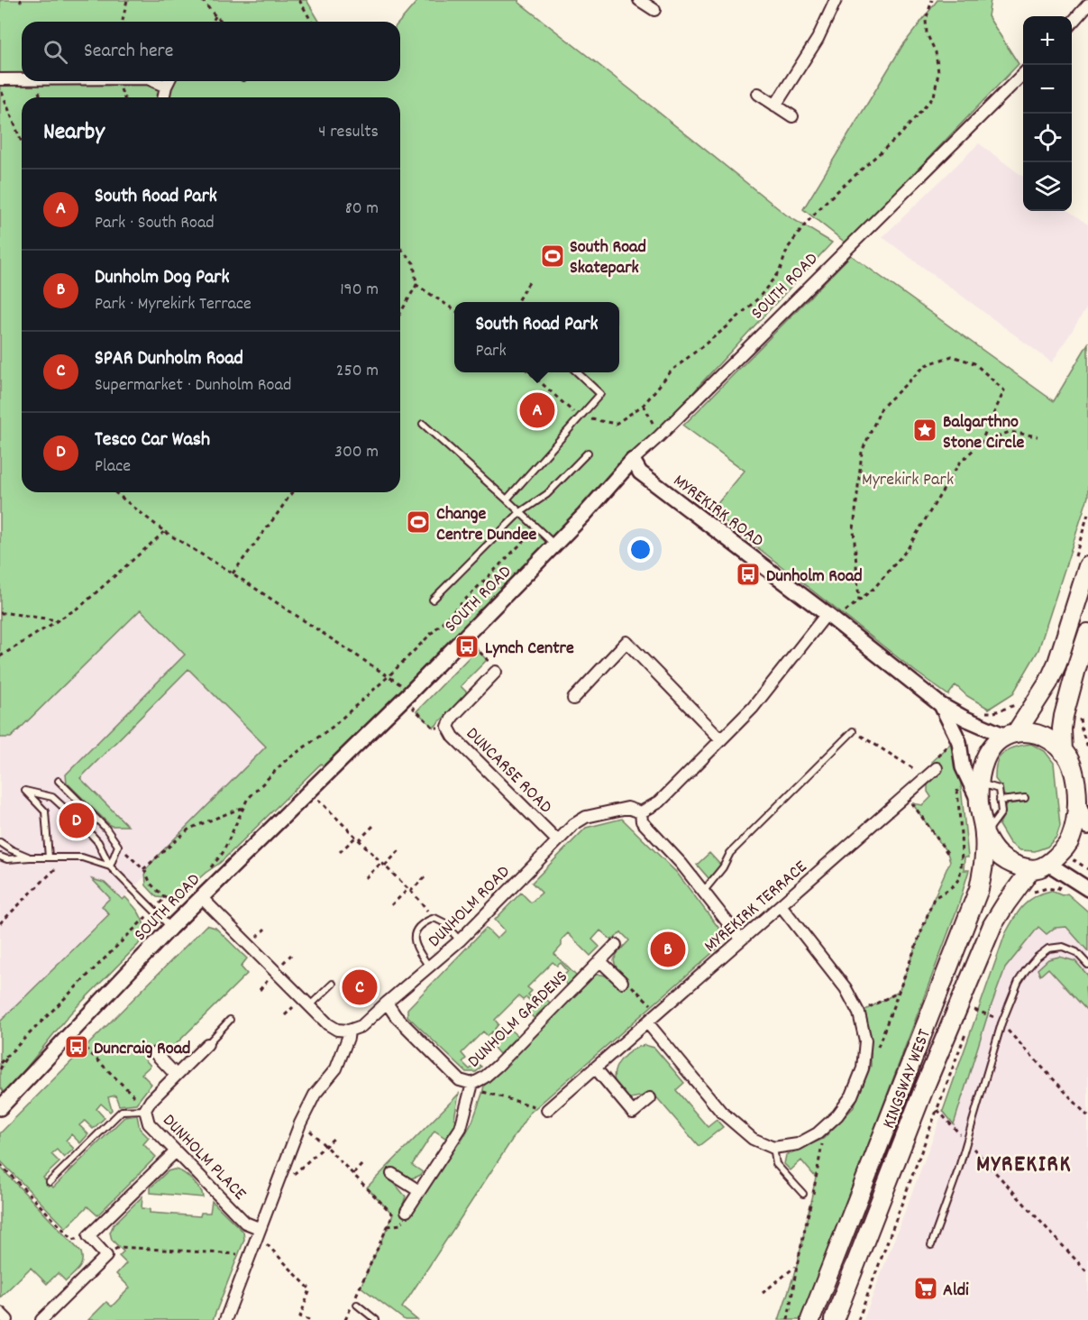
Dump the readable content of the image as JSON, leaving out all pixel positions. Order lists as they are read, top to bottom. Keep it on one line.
{"streets":{"highway":["KINGSWAY WEST"],"street":["SOUTH ROAD","MYREKIRK ROAD","DUNCARSE ROAD","DUNHOLM ROAD","MYREKIRK TERRACE","DUNHOLM GARDENS","DUNHOLM PLACE"]},"crossings":[["SOUTH ROAD","MYREKIRK ROAD"],["SOUTH ROAD","DUNHOLM ROAD"],["MYREKIRK ROAD","KINGSWAY WEST"],["DUNCARSE ROAD","DUNHOLM ROAD"],["DUNHOLM ROAD","DUNHOLM GARDENS"]],"districts":["MYREKIRK"],"parks":["Myrekirk Park"],"places":{"sports":["South Road Skatepark","Change Centre Dundee"],"place":["Balgarthno Stone Circle"],"bus stop":["Dunholm Road","Lynch Centre","Duncraig Road"],"supermarket":["Aldi"]},"page":{"map_buttons":["+","−"],"search":"Search here","heading":["Nearby","4 results"],"list":[{"mark":"A","name":"South Road Park","note":"Park · South Road","value":"80 m"},{"mark":"B","name":"Dunholm Dog Park","note":"Park · Myrekirk Terrace","value":"190 m"},{"mark":"C","name":"SPAR Dunholm Road","note":"Supermarket · Dunholm Road","value":"250 m"},{"mark":"D","name":"Tesco Car Wash","note":"Place","value":"300 m"}],"popup":["South Road Park","Park"],"pins":["A","D","B","C"]}}
